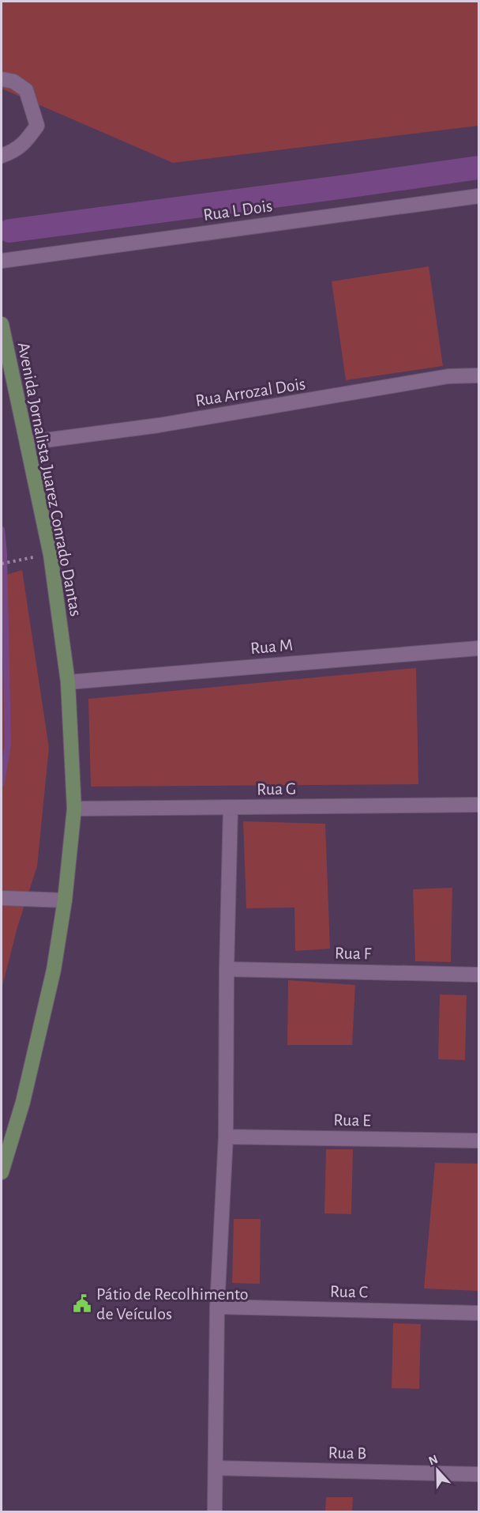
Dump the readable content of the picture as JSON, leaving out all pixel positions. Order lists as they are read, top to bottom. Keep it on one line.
{"streets":{"main road":["Avenida Jornalista Juarez Conrado Dantas"],"street":["Rua L Dois","Rua Arrozal Dois","Rua M","Rua G","Rua F","Rua E","Rua C","Rua B"]},"crossings":[["Rua Arrozal Dois","Avenida Jornalista Juarez Conrado Dantas"],["Avenida Jornalista Juarez Conrado Dantas","Rua M"],["Avenida Jornalista Juarez Conrado Dantas","Rua G"]],"places":{"public building":["Pátio de Recolhimento de Veículos"]},"north":"top"}
